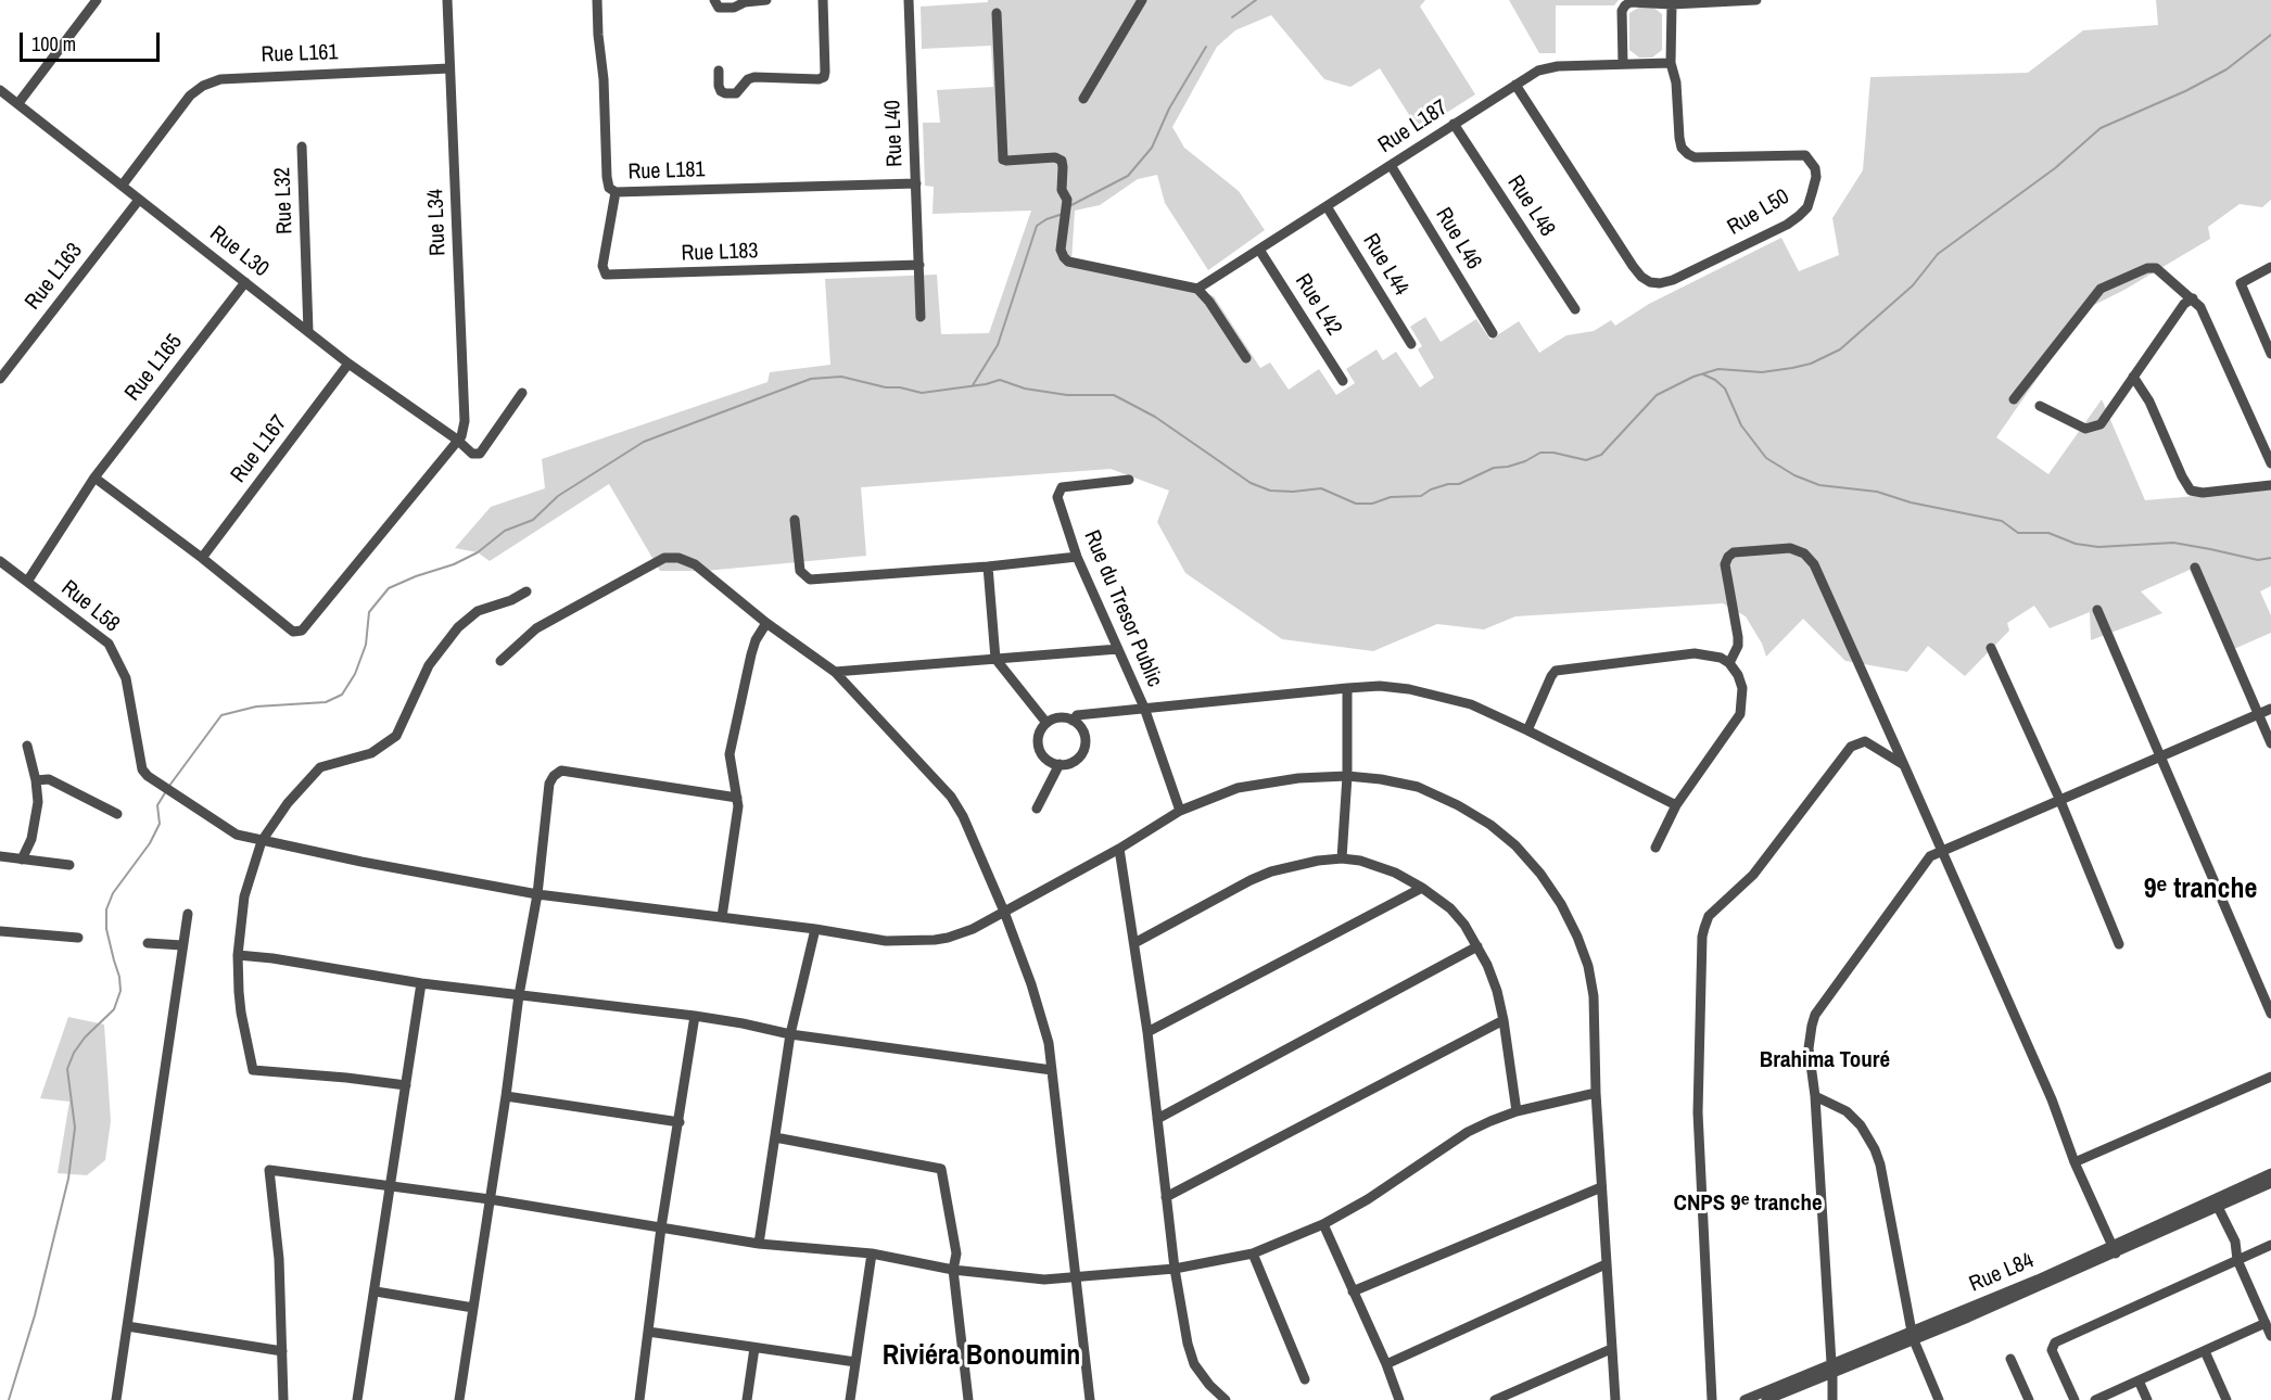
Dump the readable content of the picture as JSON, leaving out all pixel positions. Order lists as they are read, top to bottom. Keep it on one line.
{"streets":{"street":["Rue L161","Rue L187","Rue L40","Rue L181","Rue L32","Rue L48","Rue L50","Rue L34","Rue L46","Rue L30","Rue L183","Rue L44","Rue L163","Rue L42","Rue L165","Rue L167","Rue L58","Rue du Tresor Public","Rue L84"]},"crossings":[["Rue L161","Rue L34"],["Rue L161","Rue L30"],["Rue L187","Rue L48"],["Rue L187","Rue L50"],["Rue L187","Rue L46"],["Rue L187","Rue L44"],["Rue L187","Rue L42"],["Rue L40","Rue L181"],["Rue L40","Rue L183"],["Rue L181","Rue L183"],["Rue L32","Rue L30"],["Rue L34","Rue L30"],["Rue L30","Rue L163"],["Rue L30","Rue L165"],["Rue L30","Rue L167"],["Rue L165","Rue L58"]],"districts":["9ᵉ tranche","Brahima Touré","CNPS 9ᵉ tranche","Riviéra Bonoumin"],"scale_bar":"100 m"}
